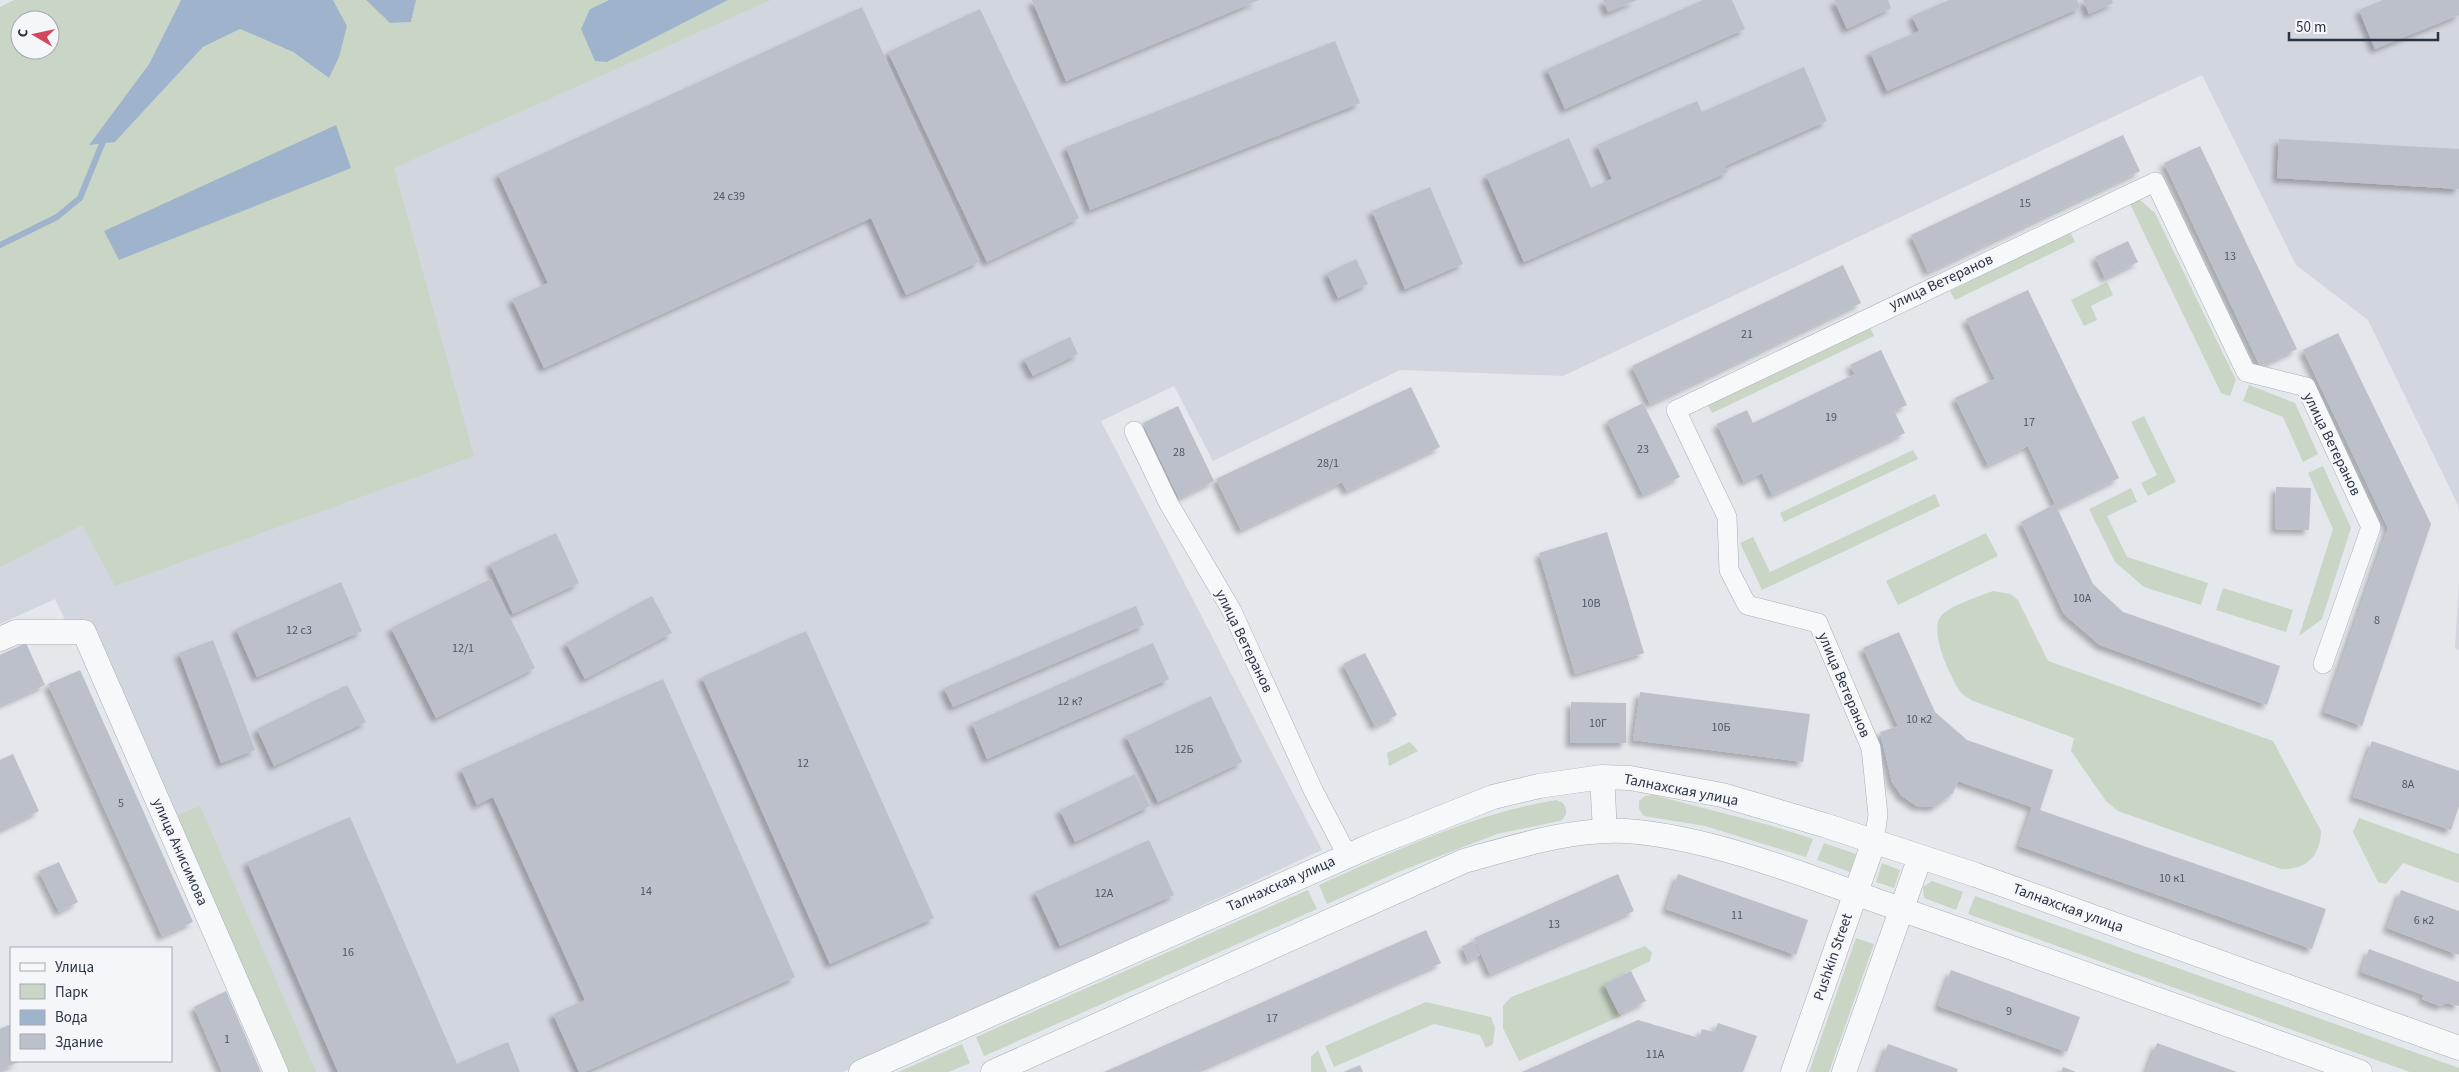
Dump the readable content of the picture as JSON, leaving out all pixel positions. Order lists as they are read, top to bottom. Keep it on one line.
{"streets":{"street":["улица Ветеранов","Талнахская улица","улица Анисимова","Pushkin Street"]},"crossings":[["улица Ветеранов","Талнахская улица"],["улица Ветеранов","Pushkin Street"],["Талнахская улица","Pushkin Street"]],"house_numbers":["24 с39","15","13","21","19","17","23","28","28/1","10А","10В","8","12 с3","12/1","12 к?","10 к2","10Г","10Б","12Б","12","8А","5","10 к1","14","12А","11","6 к2","13","16","9","17","1","11А"],"legend":["Улица","Парк","Вода","Здание"],"scale_bar":"50 m","north":"left"}
